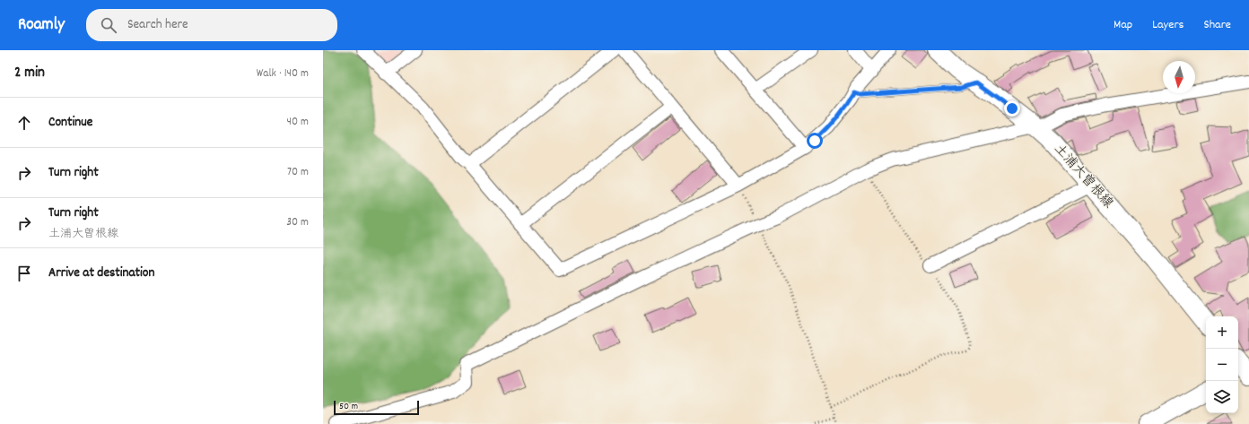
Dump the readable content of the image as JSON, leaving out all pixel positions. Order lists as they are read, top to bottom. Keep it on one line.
{"streets":{"main road":["土浦大曽根線"]},"scale_bar":"50 m","north":"bottom","page":{"header":"Roamly","search":"Search here","nav":["Map","Layers","Share"],"heading":["2 min","Walk · 140 m"],"list":[["Continue","40 m"],["Turn right","70 m"],["Turn right","土浦大曽根線","30 m"],"Arrive at destination"],"map_buttons":["+","−"],"scale":"50 m"}}
